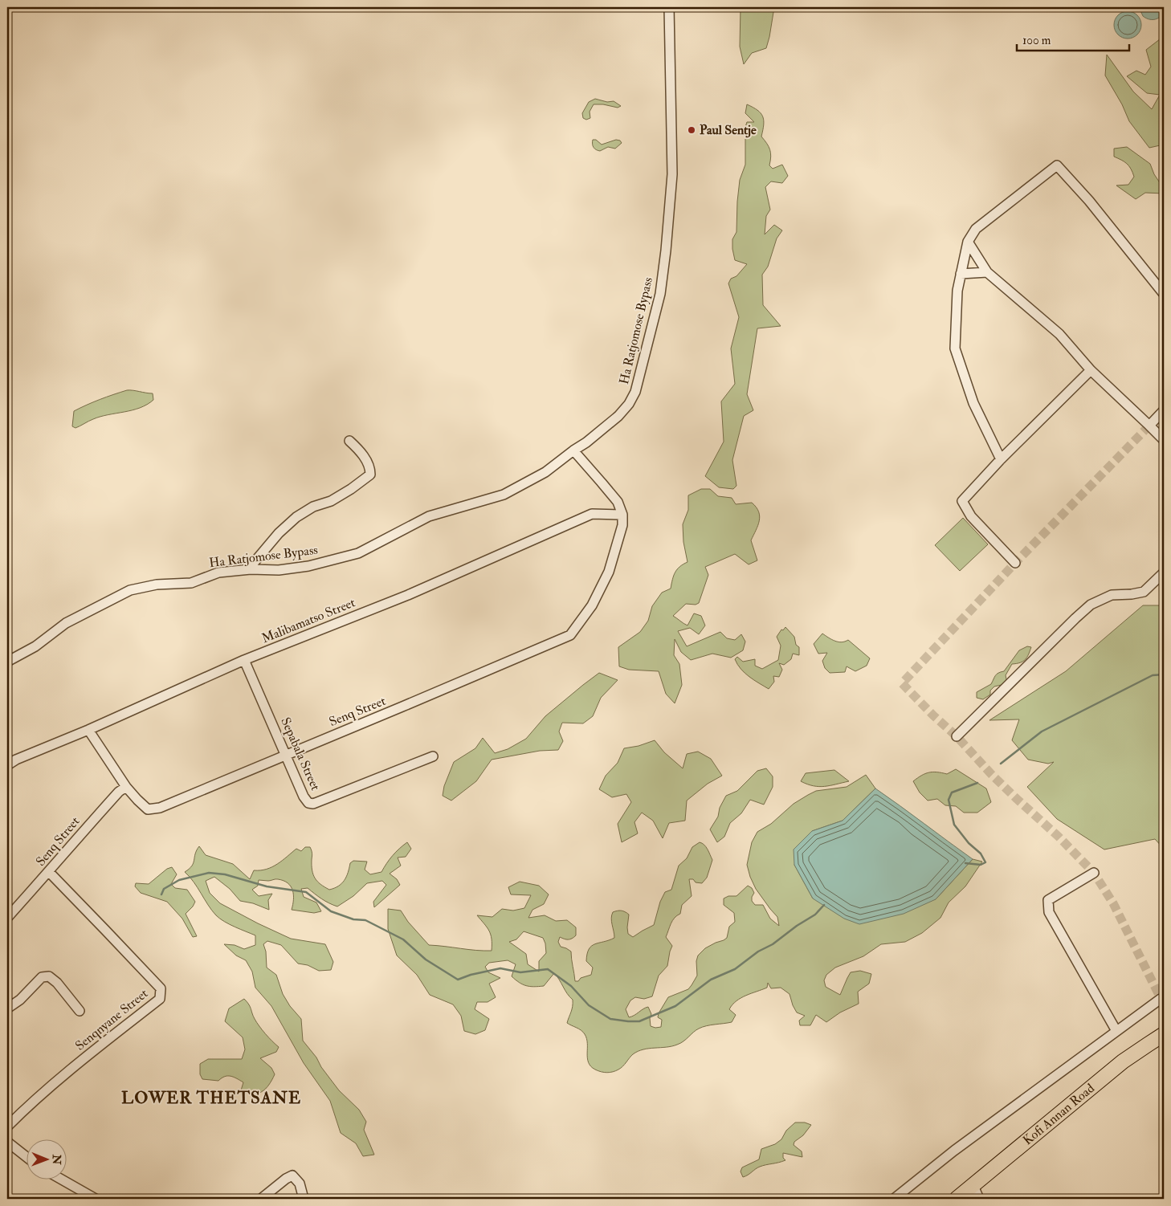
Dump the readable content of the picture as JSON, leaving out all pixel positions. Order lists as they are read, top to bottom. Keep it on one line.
{"streets":{"main road":["Kofi Annan Road"],"street":["Ha Ratjomose Bypass","Malibamatso Street","Senq Street","Sepabala Street","Senqnyane Street"]},"crossings":[["Malibamatso Street","Senq Street"],["Malibamatso Street","Sepabala Street"],["Senq Street","Sepabala Street"],["Senq Street","Senqnyane Street"]],"districts":["LOWER THETSANE"],"places":["Paul Sentje"],"scale_bar":"100 m","north":"right"}
